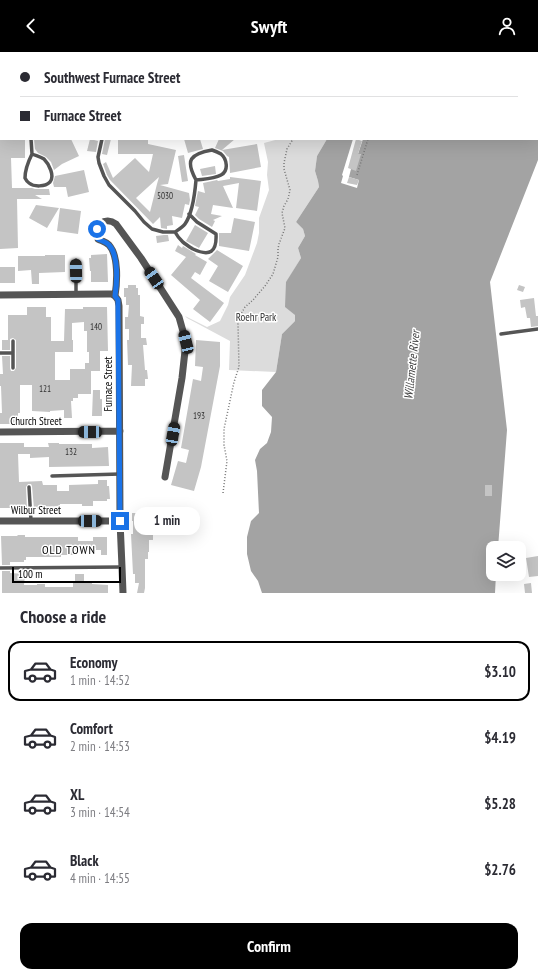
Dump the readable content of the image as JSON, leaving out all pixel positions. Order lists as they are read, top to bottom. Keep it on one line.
{"streets":{"street":["Furnace Street","Church Street","Wilbur Street"]},"crossings":[["Furnace Street","Church Street"],["Furnace Street","Wilbur Street"]],"districts":["OLD TOWN"],"water":["Willamette River"],"parks":["Roehr Park"],"house_numbers":["5030","140","121","193","132"],"scale_bar":"100 m","page":{"header":"Swyft","banner":["Southwest Furnace Street","Furnace Street"],"bubble":"1 min","scale":"100 m","heading":"Choose a ride","list":[{"name":"Economy","note":"1 min · 14:52","value":"$3.10"},{"name":"Comfort","note":"2 min · 14:53","value":"$4.19"},{"name":"XL","note":"3 min · 14:54","value":"$5.28"},{"name":"Black","note":"4 min · 14:55","value":"$2.76"}],"buttons":"Confirm"}}
